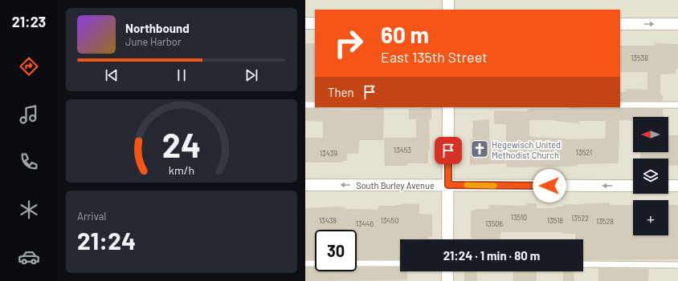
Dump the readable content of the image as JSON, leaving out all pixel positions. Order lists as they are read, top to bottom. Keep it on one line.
{"streets":{"street":["South Burley Avenue"]},"one_way":["South Burley Avenue"],"places":{"church":["Hegewisch United Methodist Church"]},"house_numbers":["13538","13453","13521","13439","13510","13522","13438","13450","13518","13528","13446","13506"],"north":"left","page":{"tabs":"21:23","turn":["60 m","East 135th Street"],"song":["Northbound","June Harbor"],"then":"Then","map_buttons":"+","tile":["Arrival","21:24"],"limit":"30","trip":"21:24 · 1 min · 80 m","gauge":["24","km/h"]}}
